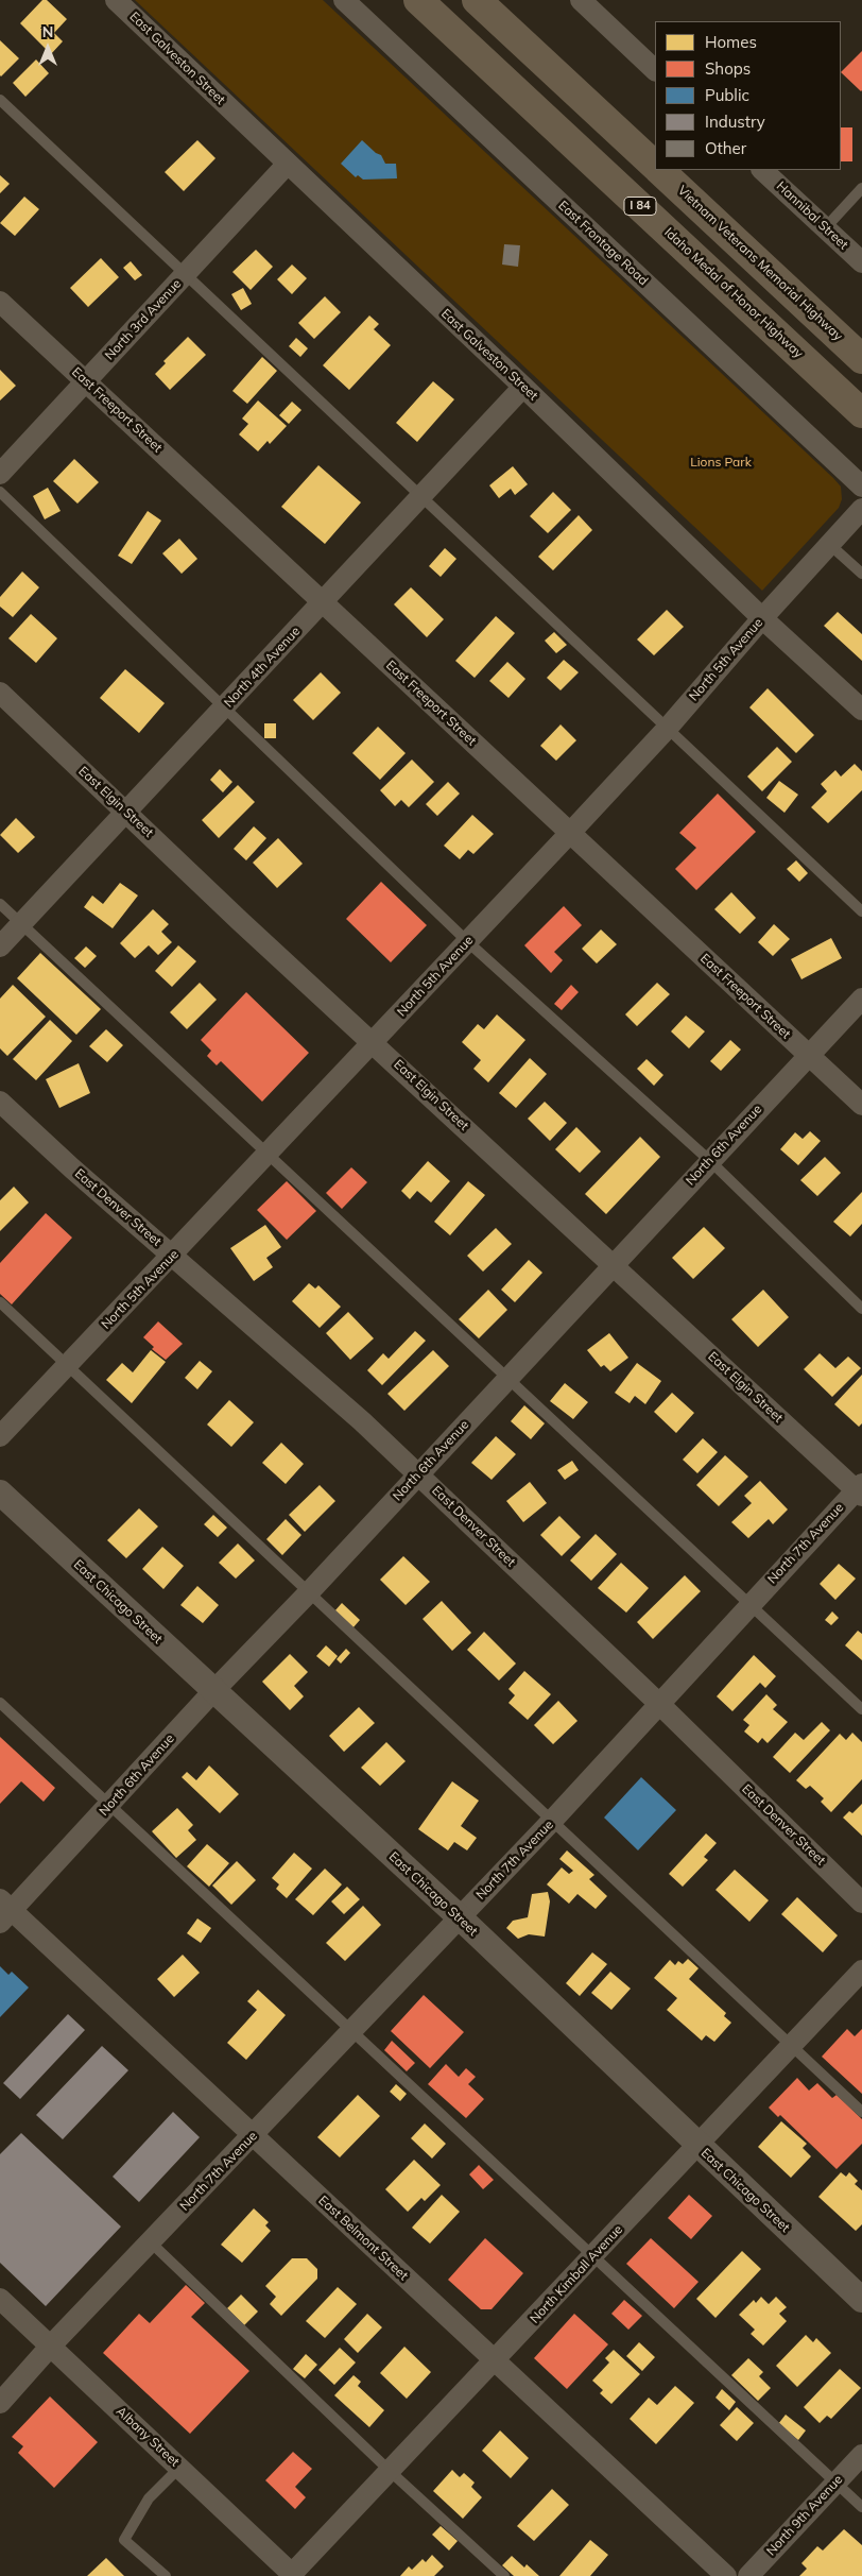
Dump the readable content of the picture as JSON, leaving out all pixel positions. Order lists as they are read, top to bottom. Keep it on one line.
{"streets":{"highway":["I 84","Vietnam Veterans Memorial Highway","Idaho Medal of Honor Highway"],"street":["East Galveston Street","Hannibal Street","East Frontage Road","North 3rd Avenue","East Freeport Street","North 5th Avenue","North 4th Avenue","East Elgin Street","North 6th Avenue","East Denver Street","North 7th Avenue","East Chicago Street","East Belmont Street","North Kimball Avenue","Albany Street","North 9th Avenue"]},"crossings":[["East Galveston Street","North 3rd Avenue"],["East Galveston Street","North 5th Avenue"],["East Galveston Street","North 4th Avenue"],["North 3rd Avenue","East Freeport Street"],["East Freeport Street","North 5th Avenue"],["East Freeport Street","North 4th Avenue"],["East Freeport Street","North 6th Avenue"],["North 5th Avenue","East Elgin Street"],["North 5th Avenue","East Denver Street"],["North 4th Avenue","East Elgin Street"],["East Elgin Street","North 6th Avenue"],["East Elgin Street","North 7th Avenue"],["North 6th Avenue","East Denver Street"],["North 6th Avenue","East Chicago Street"],["North 6th Avenue","East Belmont Street"],["East Denver Street","North 7th Avenue"],["North 7th Avenue","East Chicago Street"],["North 7th Avenue","East Belmont Street"],["North 7th Avenue","Albany Street"],["East Chicago Street","North Kimball Avenue"],["East Belmont Street","North Kimball Avenue"],["North Kimball Avenue","Albany Street"]],"parks":["Lions Park"],"legend":["Homes","Shops","Public","Industry","Other"],"north":"top"}
